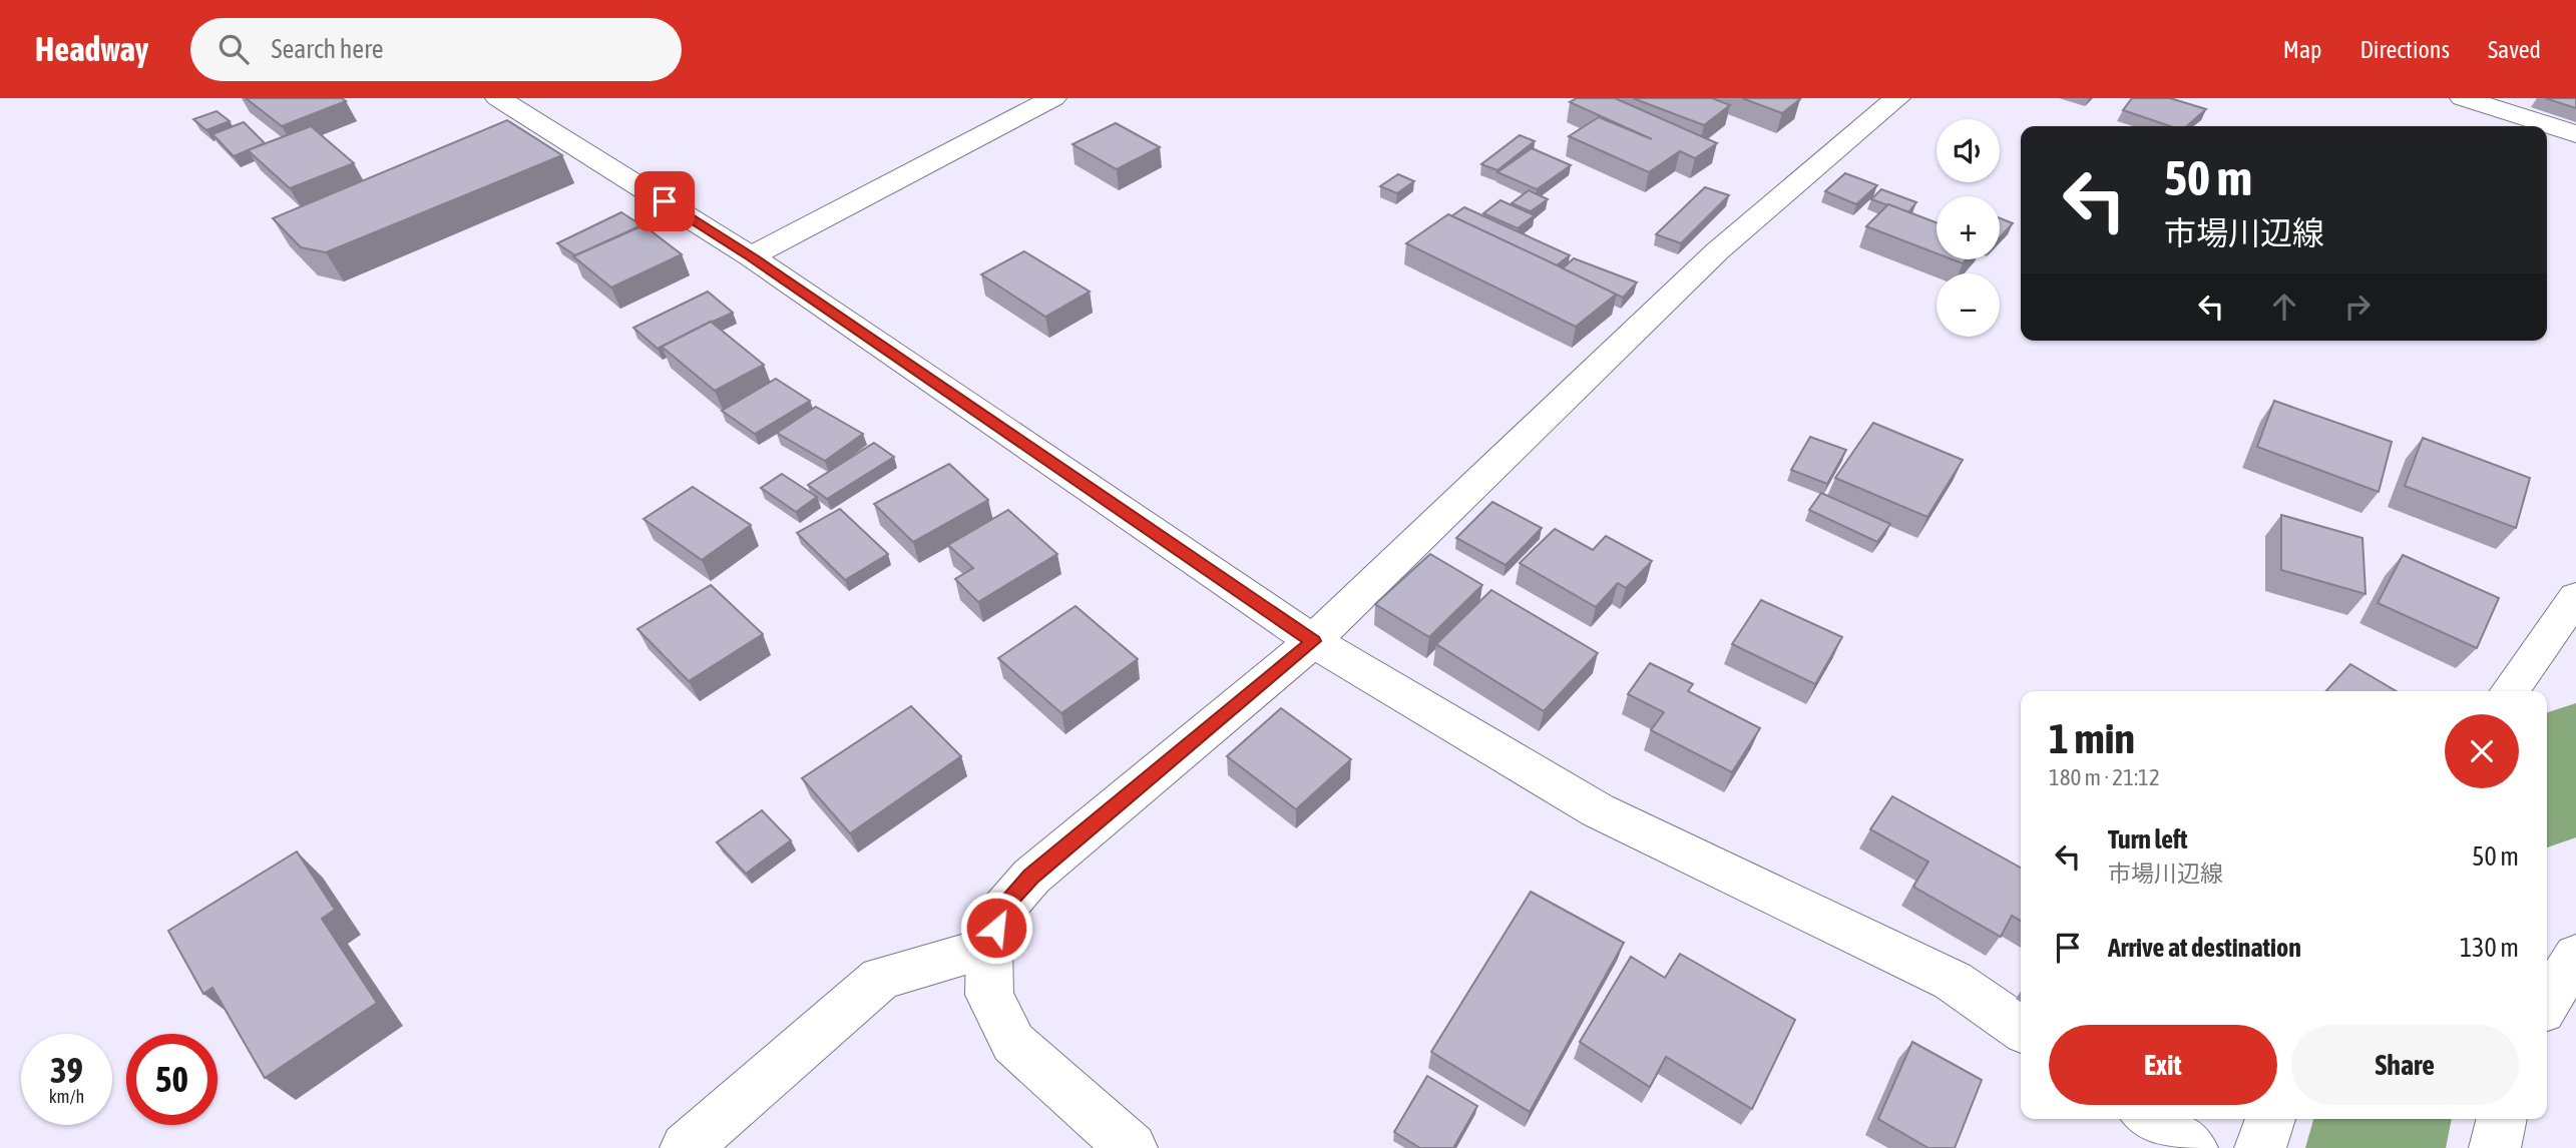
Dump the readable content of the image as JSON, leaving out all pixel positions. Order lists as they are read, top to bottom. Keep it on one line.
{"page":{"header":"Headway","search":"Search here","nav":["Map","Directions","Saved"],"map_buttons":["+","−"],"turn":["50 m","市場川辺線"],"heading":["1 min","180 m · 21:12"],"list":[{"name":"Turn left","note":"市場川辺線","value":"50 m"},{"name":"Arrive at destination","value":"130 m"}],"buttons":["Exit","Share"],"speed":"39 km/h","limit":"50"}}
